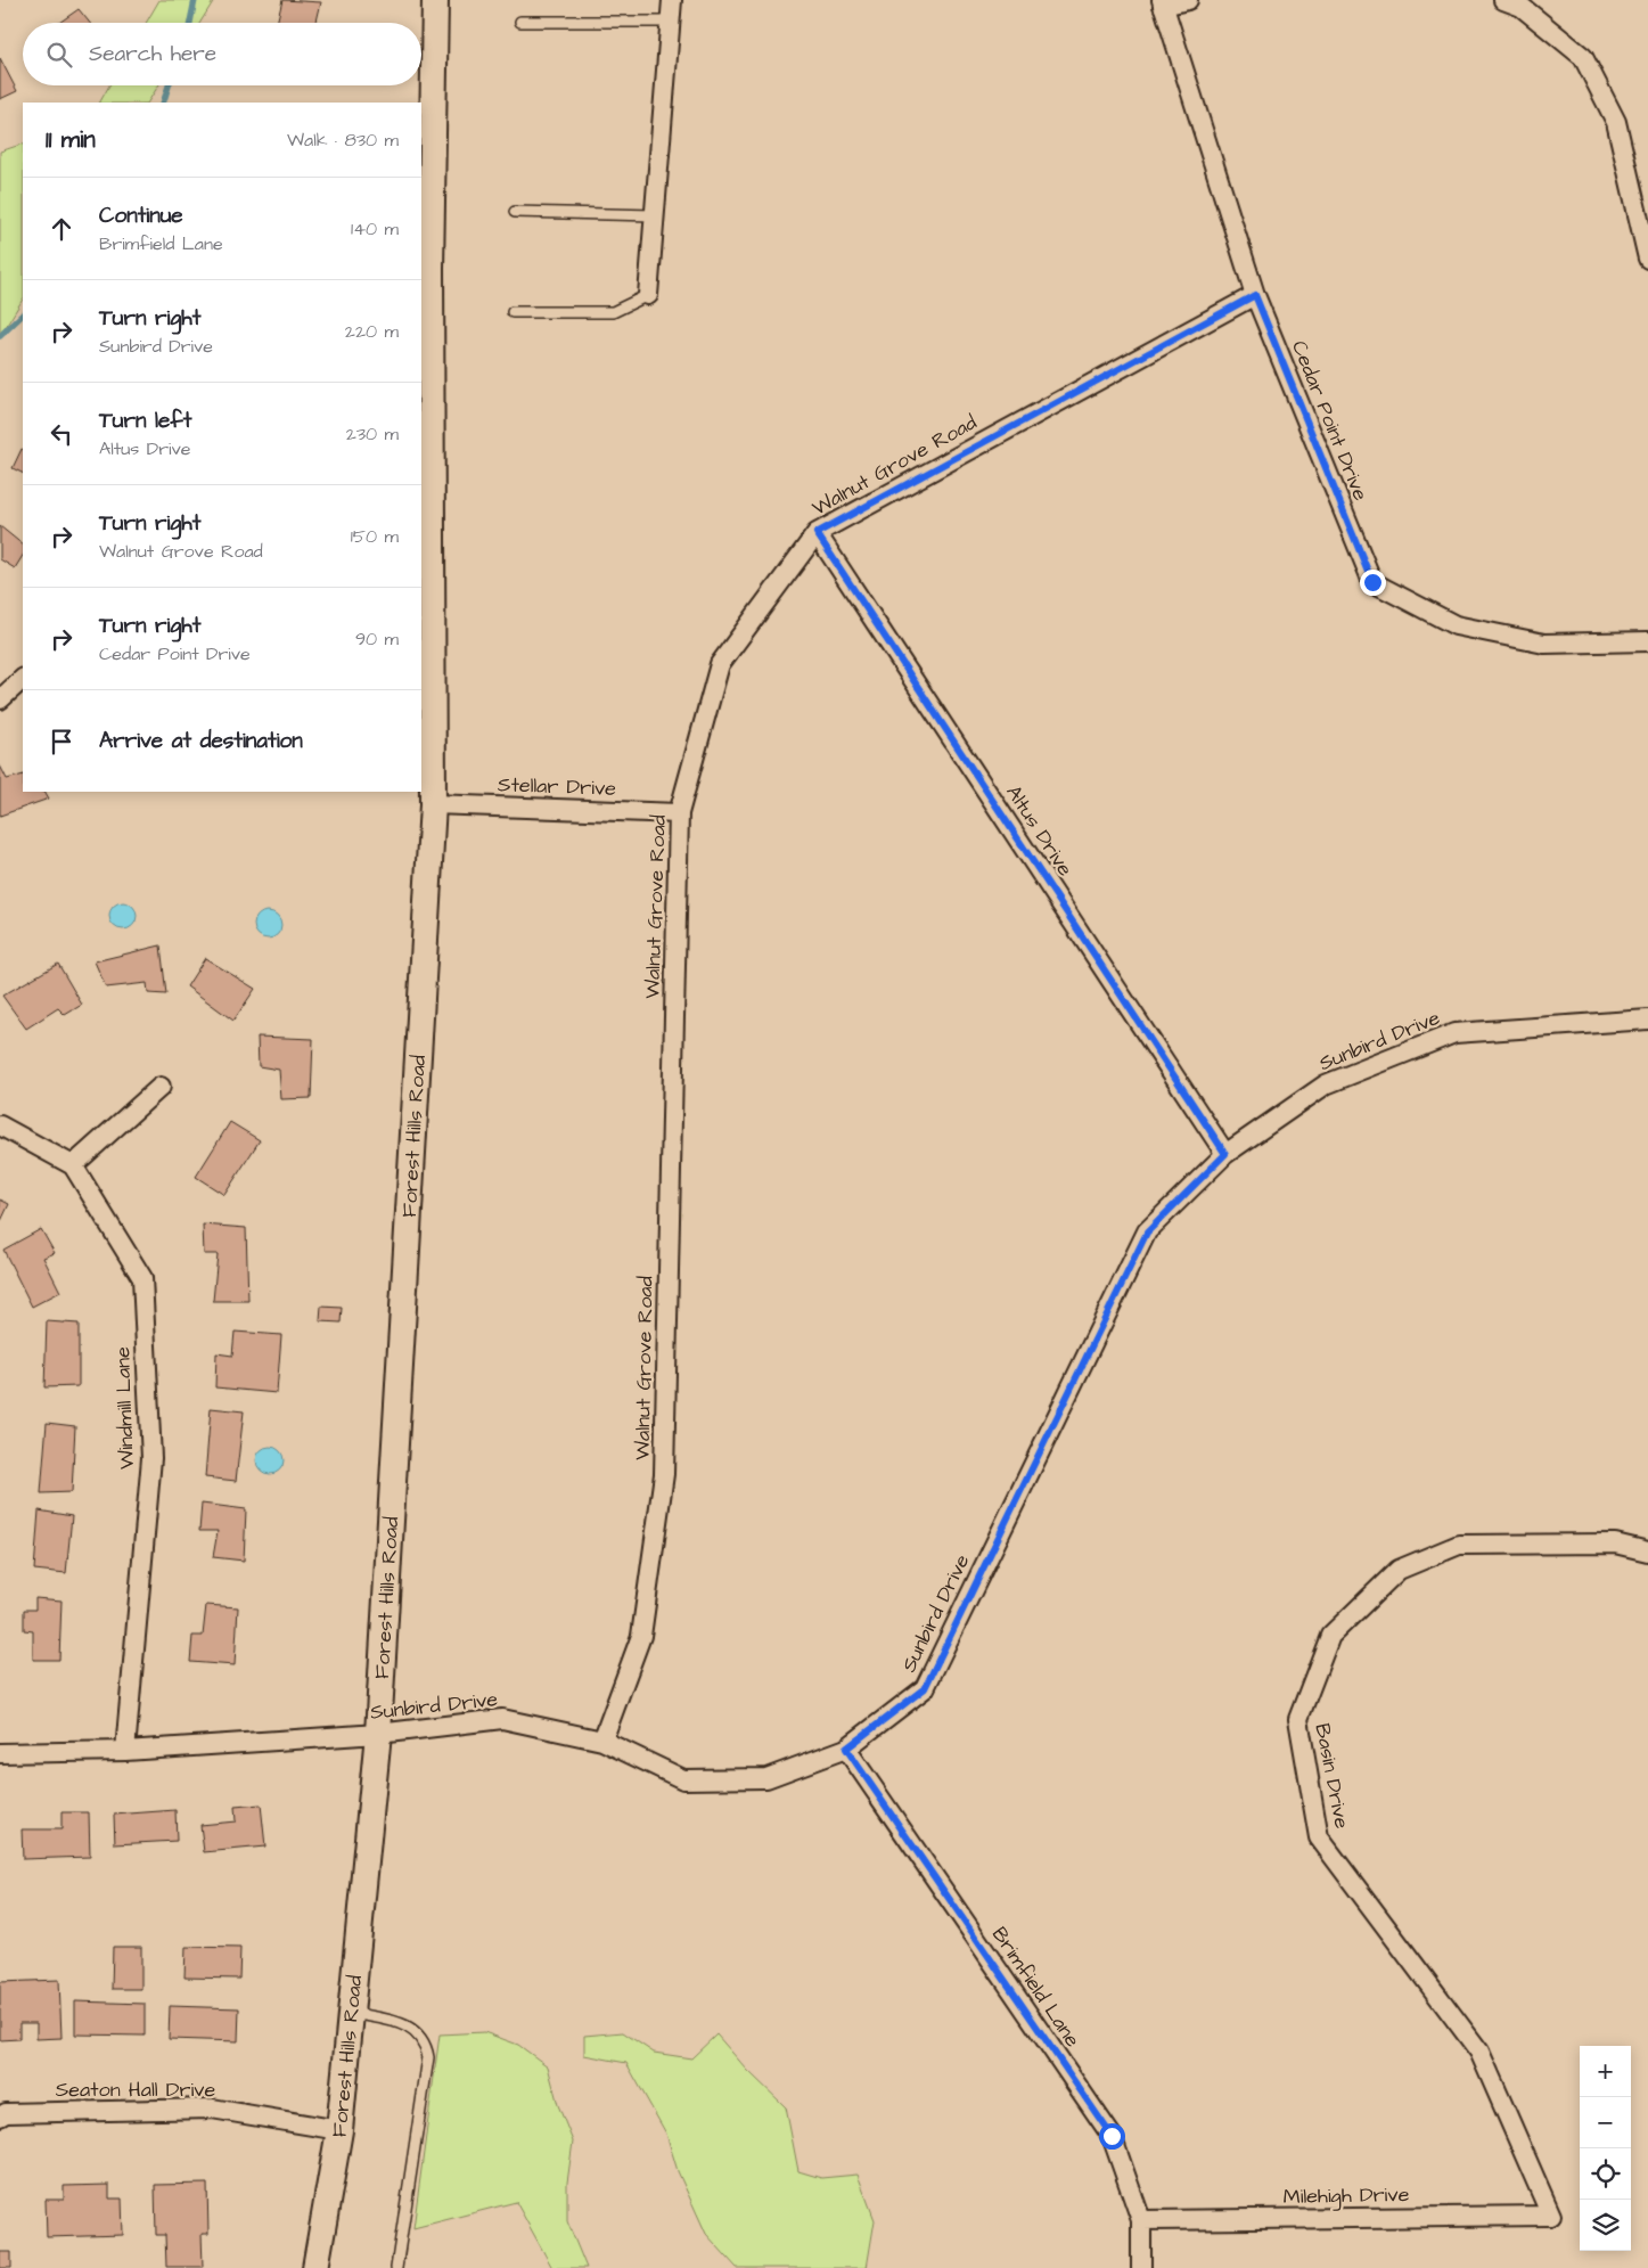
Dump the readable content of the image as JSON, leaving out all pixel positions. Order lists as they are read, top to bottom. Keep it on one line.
{"streets":{"street":["Cedar Point Drive","Walnut Grove Road","Stellar Drive","Altus Drive","Sunbird Drive","Forest Hills Road","Windmill Lane","Basin Drive","Brimfield Lane","Seaton Hall Drive","Milehigh Drive"]},"crossings":[["Cedar Point Drive","Walnut Grove Road"],["Walnut Grove Road","Stellar Drive"],["Walnut Grove Road","Altus Drive"],["Walnut Grove Road","Sunbird Drive"],["Stellar Drive","Forest Hills Road"],["Altus Drive","Sunbird Drive"],["Sunbird Drive","Forest Hills Road"],["Sunbird Drive","Windmill Lane"],["Sunbird Drive","Brimfield Lane"],["Forest Hills Road","Seaton Hall Drive"],["Basin Drive","Milehigh Drive"],["Brimfield Lane","Milehigh Drive"]],"page":{"search":"Search here","heading":["11 min","Walk · 830 m"],"list":[["Continue","Brimfield Lane","140 m"],["Turn right","Sunbird Drive","220 m"],["Turn left","Altus Drive","230 m"],["Turn right","Walnut Grove Road","150 m"],["Turn right","Cedar Point Drive","90 m"],"Arrive at destination"],"map_buttons":["+","−"]}}
